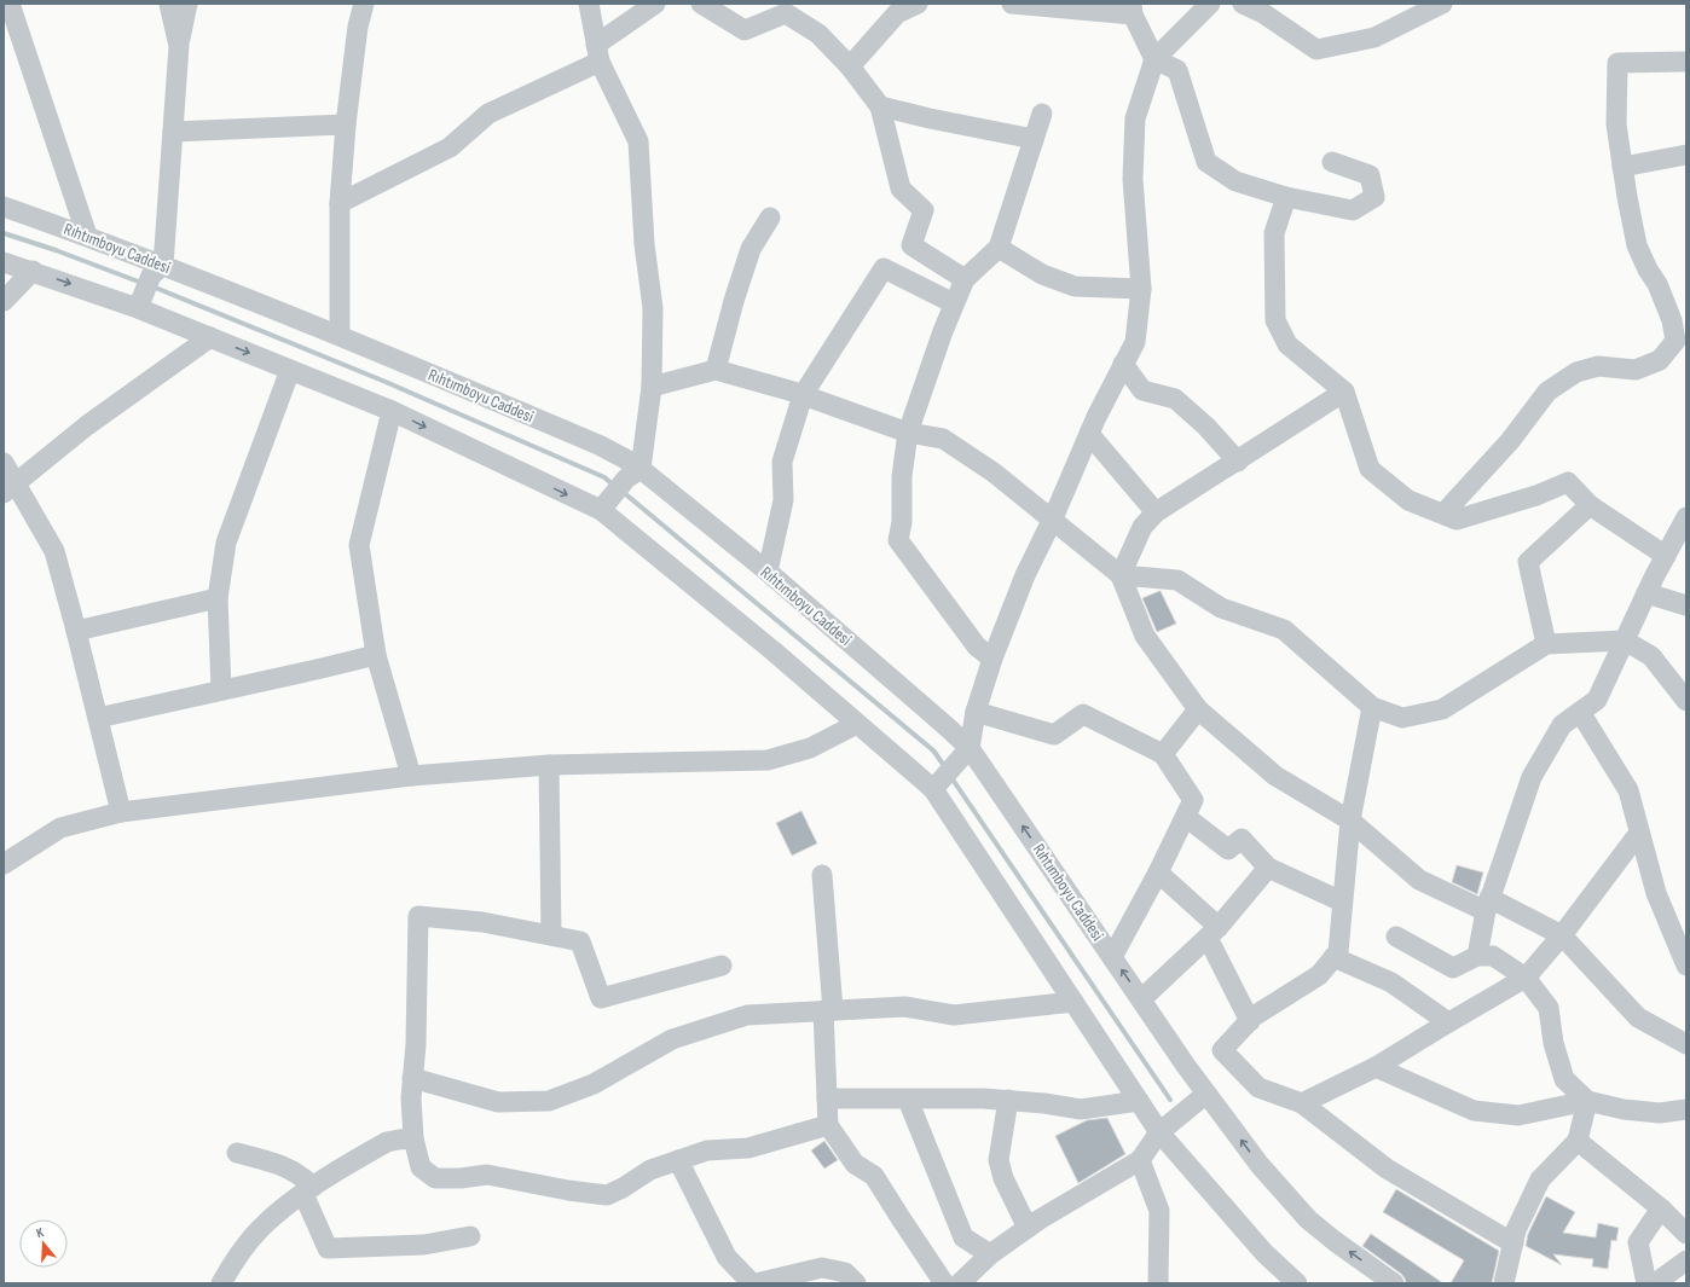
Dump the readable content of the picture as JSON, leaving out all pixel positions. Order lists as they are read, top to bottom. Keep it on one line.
{"streets":{"street":["Rıhtımboyu Caddesi"]},"north":"top"}
